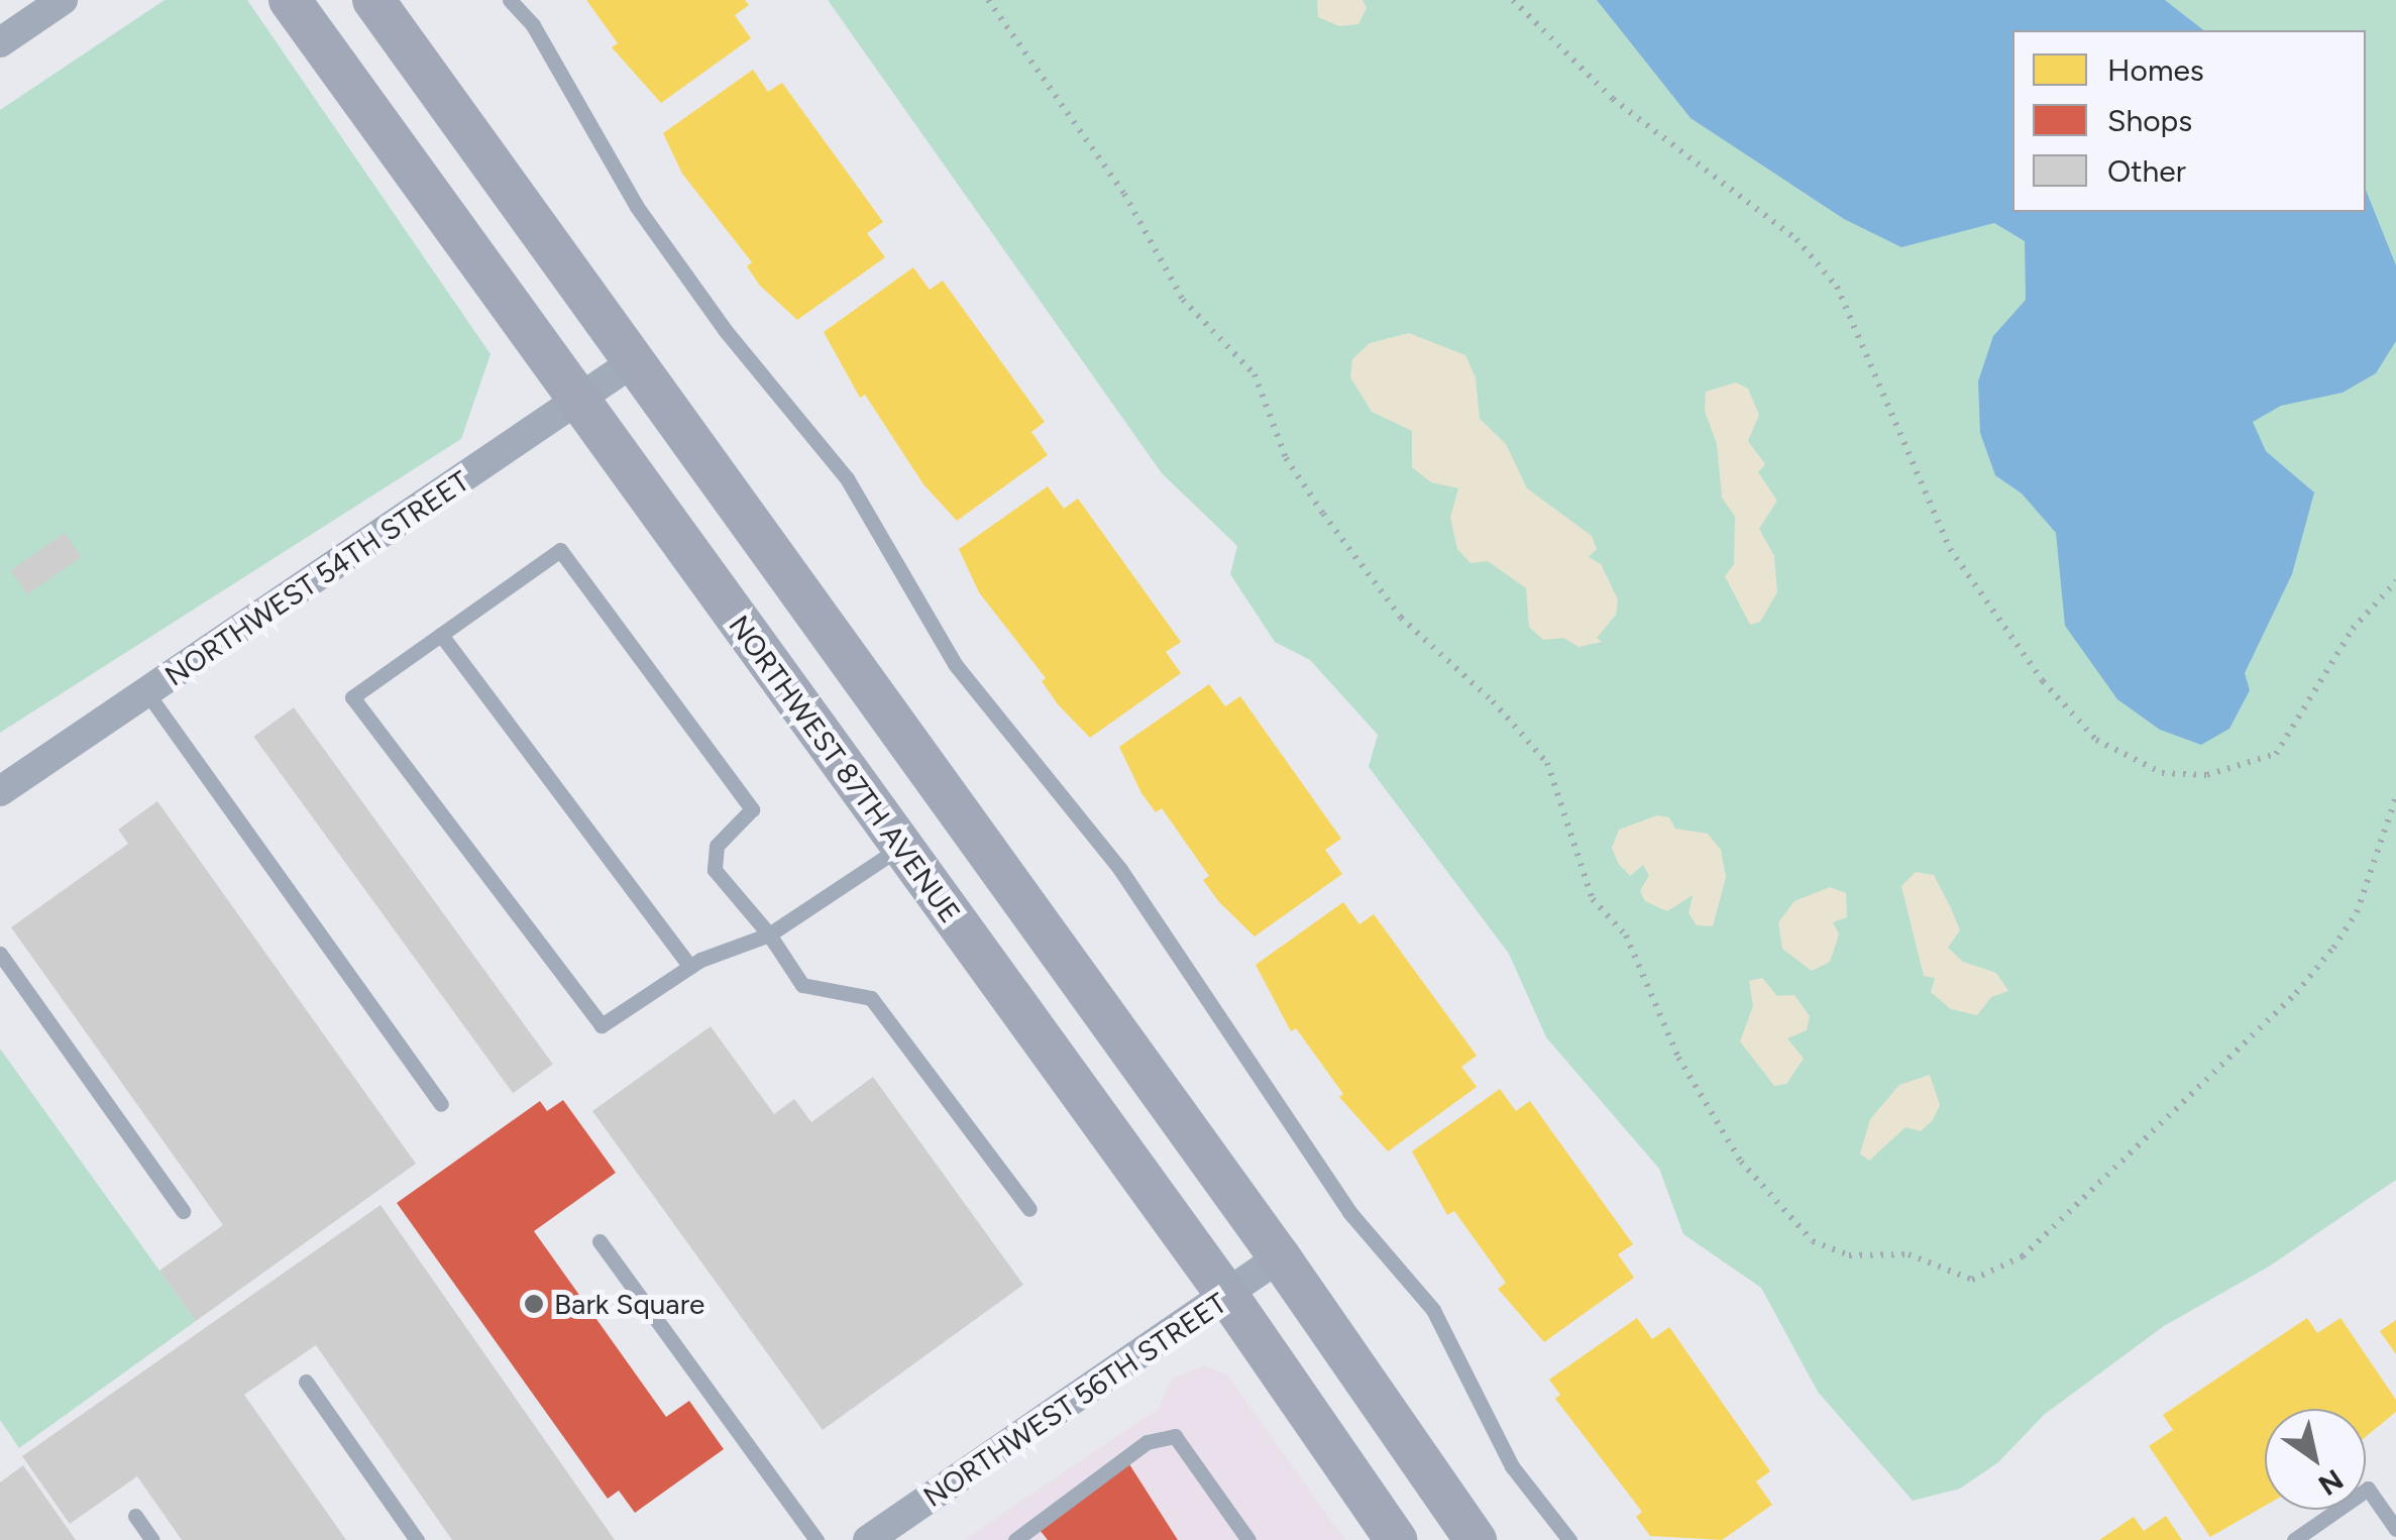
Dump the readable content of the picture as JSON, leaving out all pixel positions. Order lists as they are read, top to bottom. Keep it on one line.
{"streets":{"main road":["NORTHWEST 87TH AVENUE"],"street":["NORTHWEST 54TH STREET","NORTHWEST 56TH STREET"]},"crossings":[["NORTHWEST 54TH STREET","NORTHWEST 87TH AVENUE"],["NORTHWEST 87TH AVENUE","NORTHWEST 56TH STREET"]],"places":["Bark Square"],"legend":["Homes","Shops","Other"],"north":"bottom right"}
